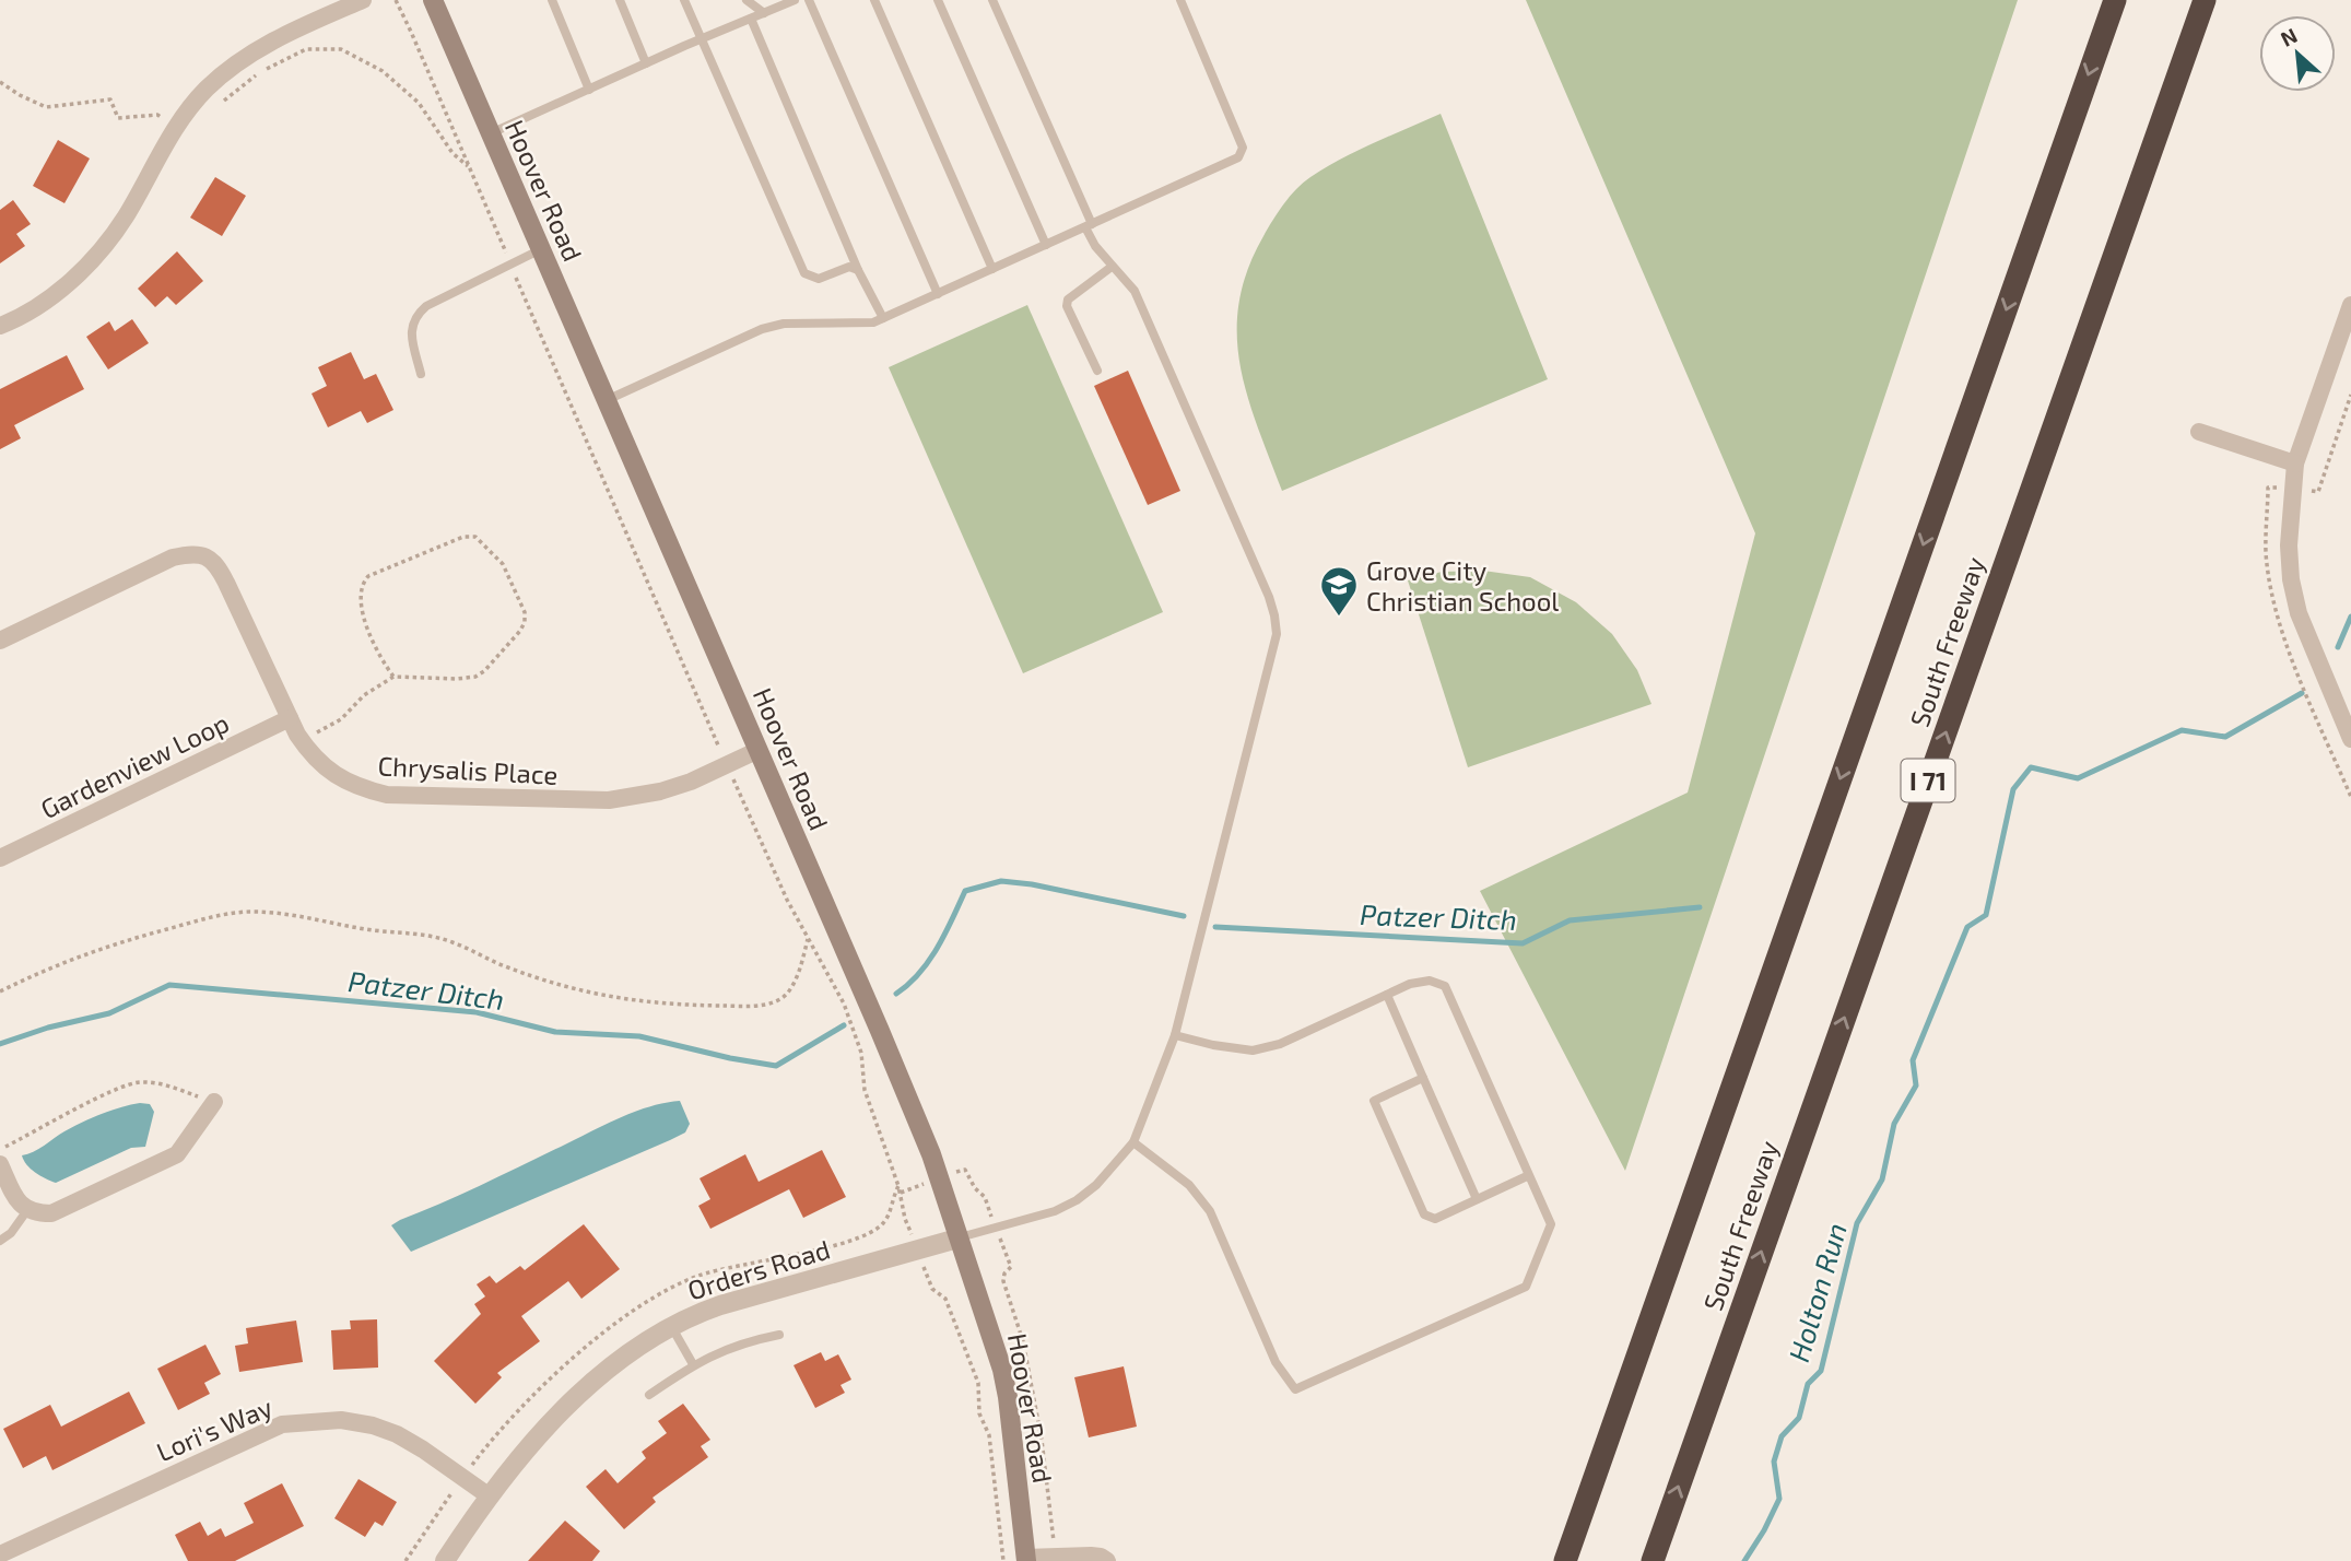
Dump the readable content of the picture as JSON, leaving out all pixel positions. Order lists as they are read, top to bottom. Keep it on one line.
{"streets":{"highway":["South Freeway","I 71"],"main road":["Hoover Road"],"street":["Gardenview Loop","Chrysalis Place","Orders Road","Lori's Way"]},"crossings":[["Hoover Road","Chrysalis Place"],["Hoover Road","Orders Road"],["Gardenview Loop","Chrysalis Place"],["Orders Road","Lori's Way"]],"water":["Patzer Ditch","Holton Run"],"places":{"school or university":["Grove City Christian School"]},"north":"top left"}
